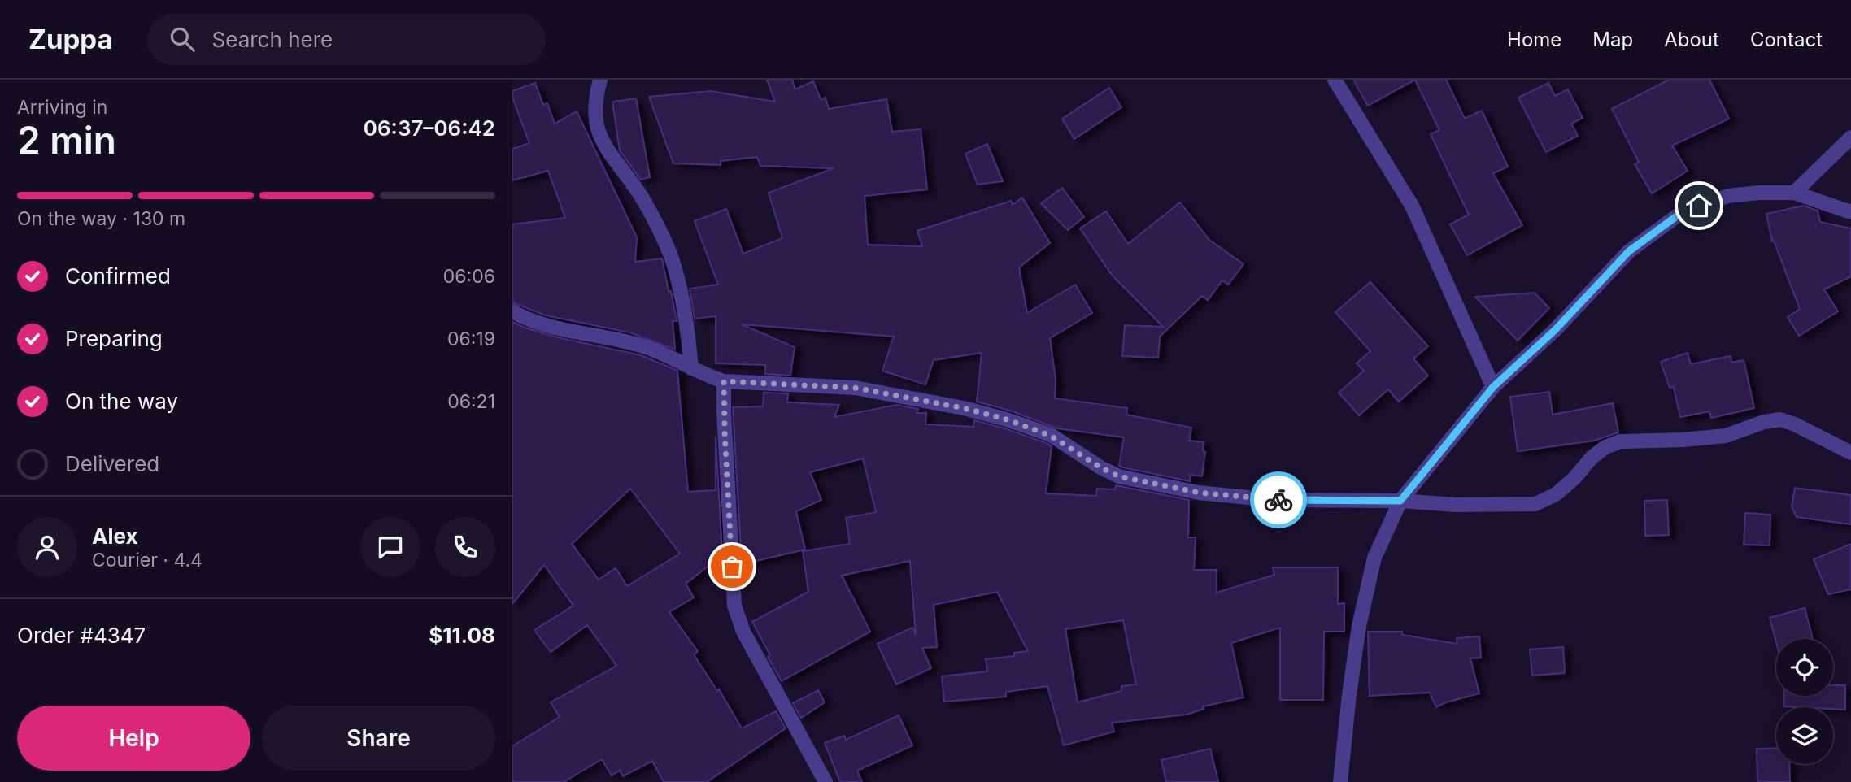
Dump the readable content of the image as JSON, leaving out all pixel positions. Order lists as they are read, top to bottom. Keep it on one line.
{"page":{"header":"Zuppa","search":"Search here","nav":["Home","Map","About","Contact"],"heading":["2 min","Arriving in","06:37–06:42"],"panel":["Alex","Courier · 4.4","Order #4347","$11.08"],"bar":"On the way · 130 m","list":[["Confirmed","06:06"],["Preparing","06:19"],["On the way","06:21"],"Delivered"],"buttons":["Help","Share"]}}
